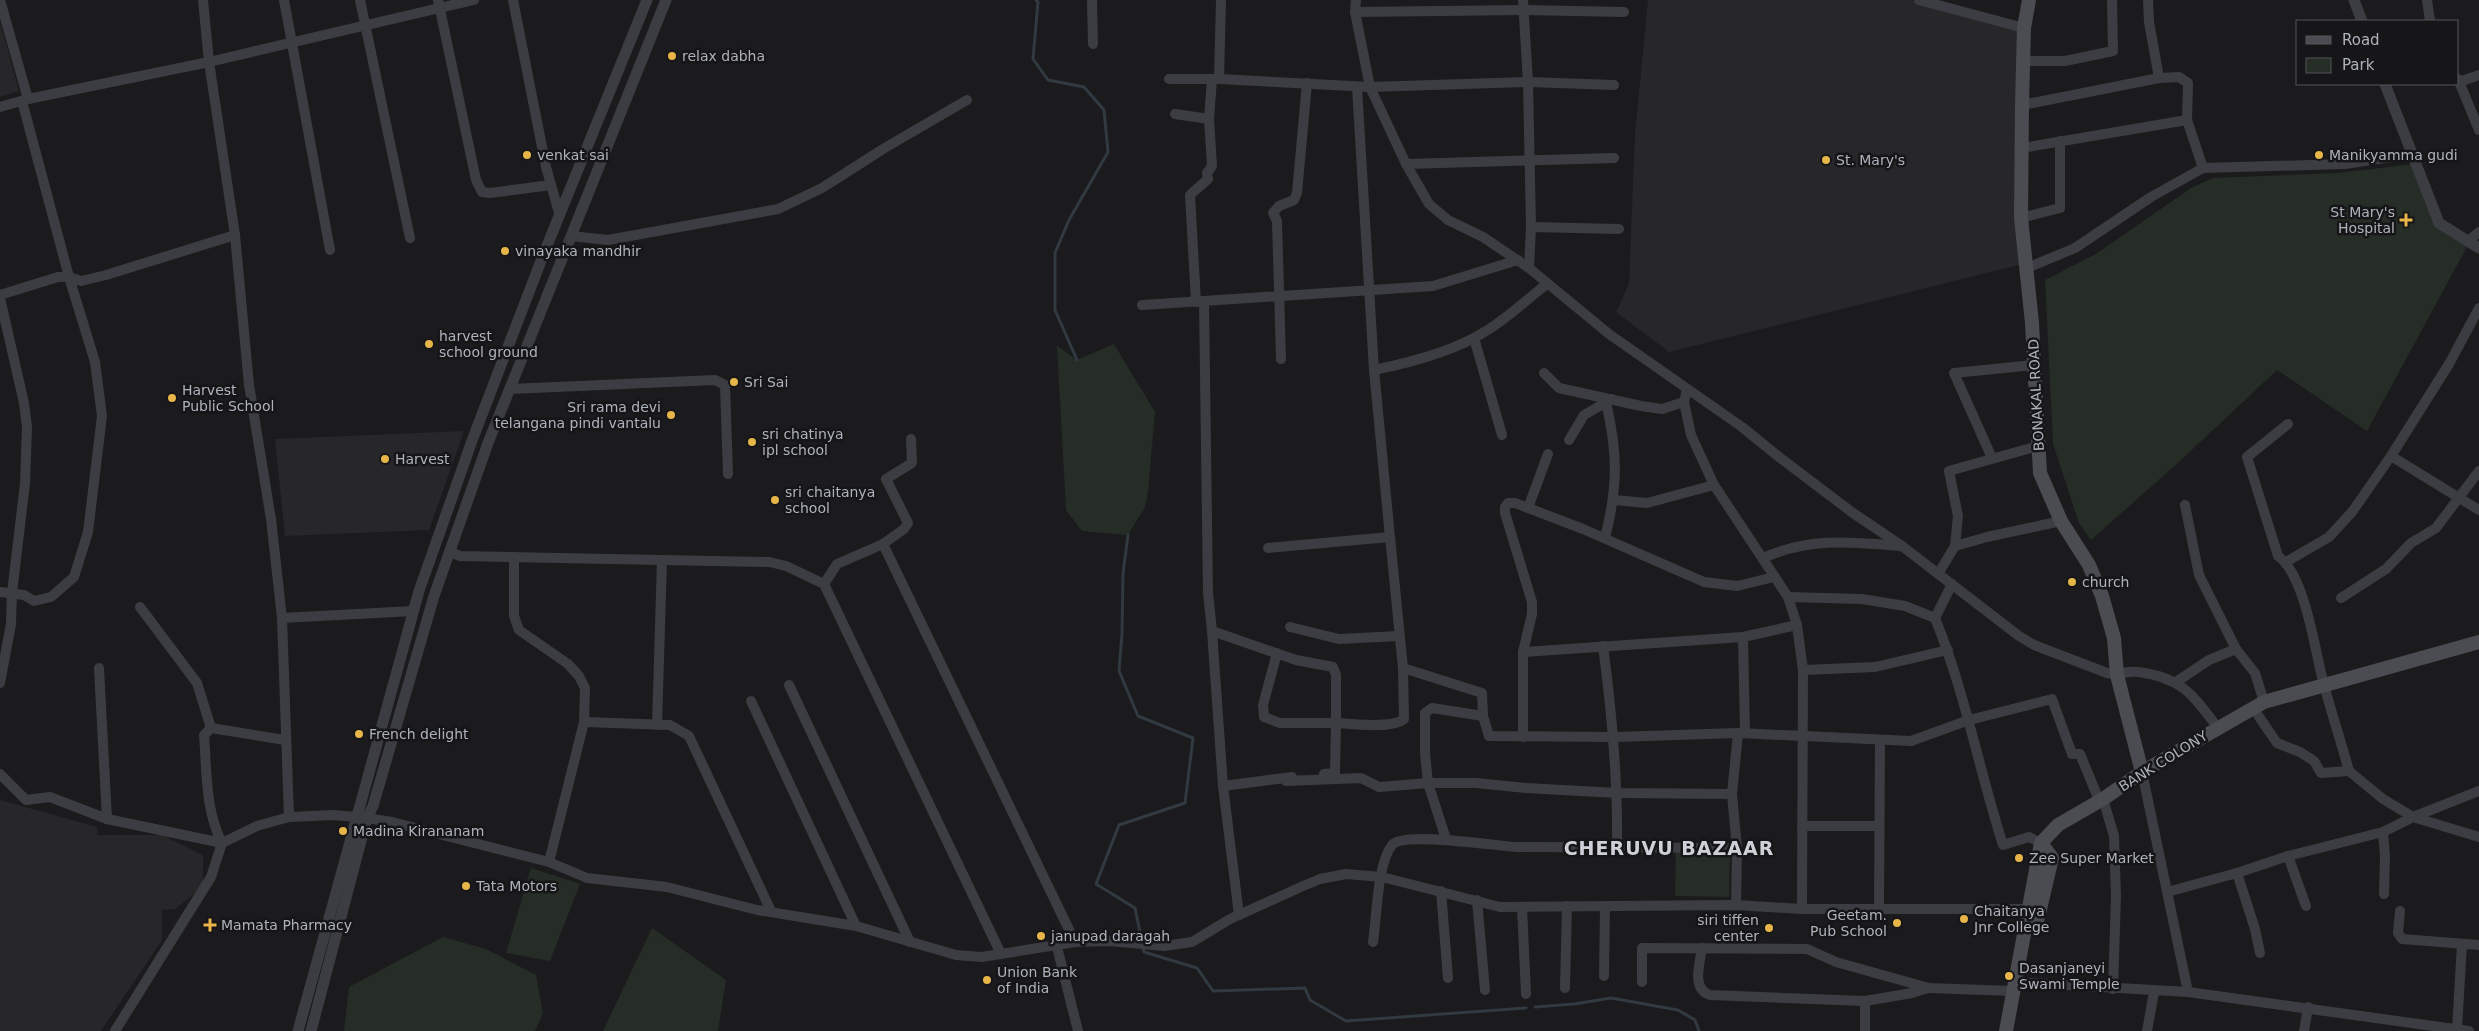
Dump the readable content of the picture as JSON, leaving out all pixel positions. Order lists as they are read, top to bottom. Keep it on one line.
{"streets":{"main road":["BONAKAL ROAD","BANK COLONY"]},"crossings":[["BONAKAL ROAD","BANK COLONY"]],"districts":["CHERUVU BAZAAR"],"places":{"other":["relax dabha","venkat sai","Manikyamma gudi","St. Mary's","vinayaka mandhir","harvest school ground","Sri Sai","Harvest Public School","Sri rama devi telangana pindi vantalu","sri chatinya ipl school","Harvest","sri chaitanya school","church","French delight","Madina Kirananam","Zee Super Market","Tata Motors","Chaitanya Jnr College","Geetam. Pub School","siri tiffen center","janupad daragah","Dasanjaneyi Swami Temple","Union Bank of India"],"health":["St Mary's Hospital","Mamata Pharmacy"]},"legend":["Road","Park"]}
